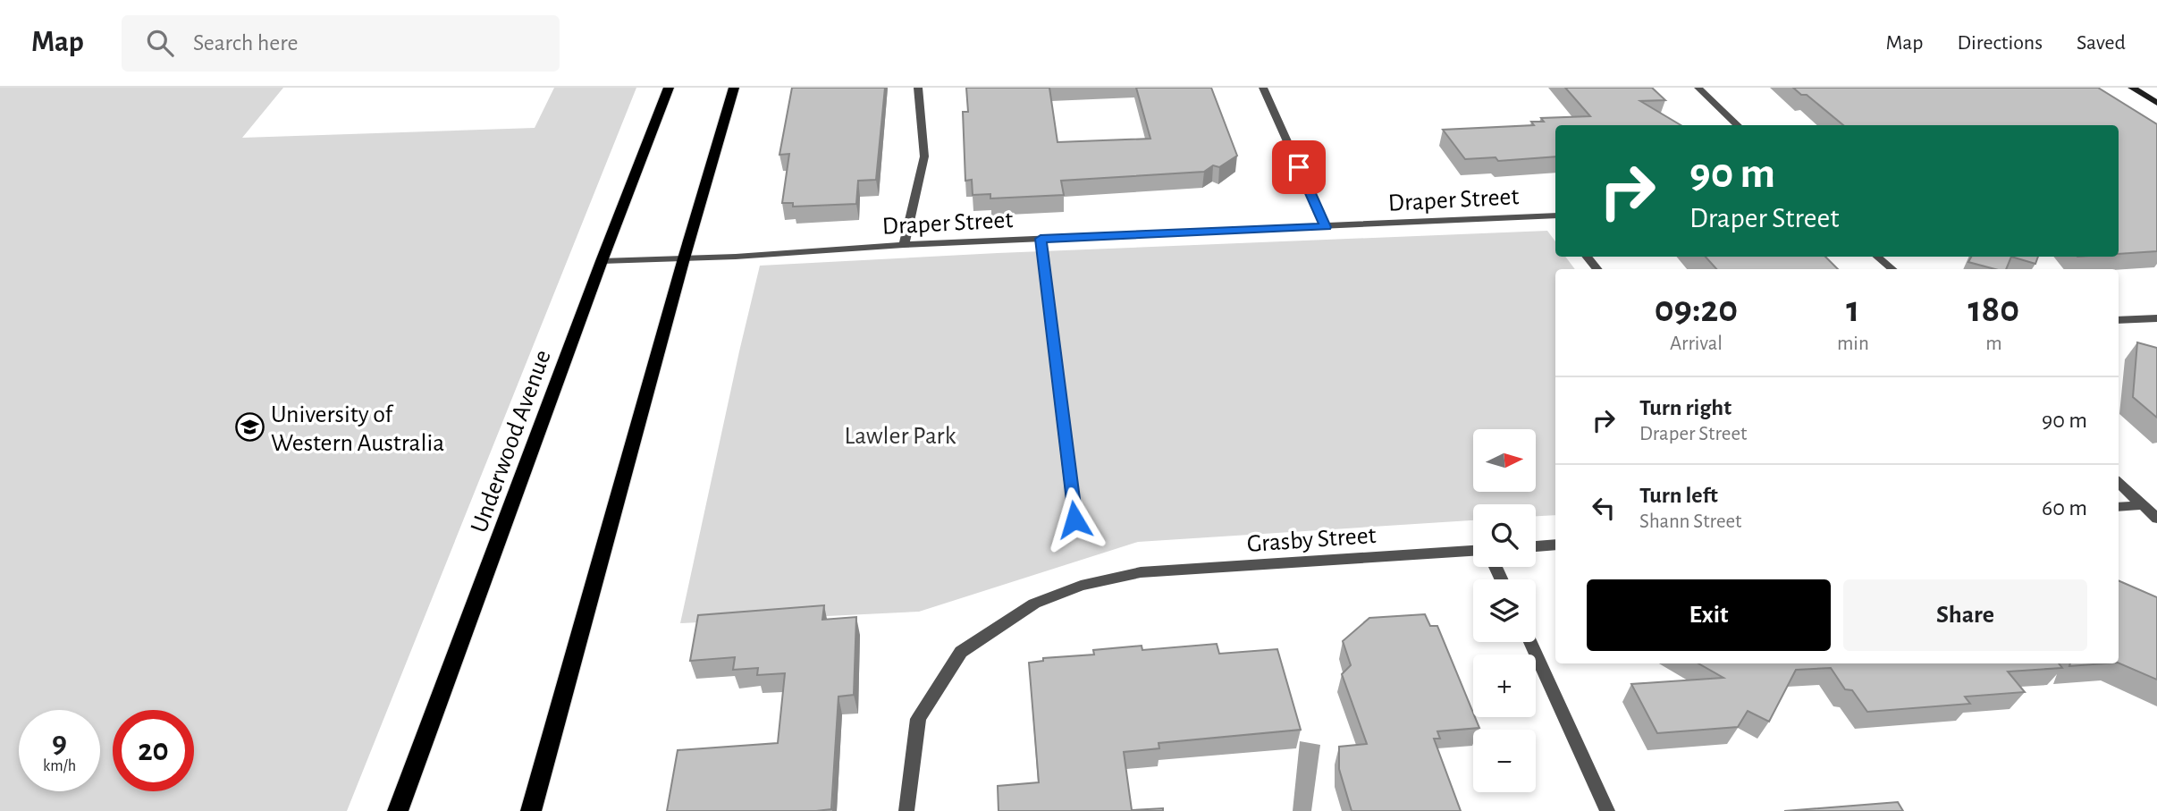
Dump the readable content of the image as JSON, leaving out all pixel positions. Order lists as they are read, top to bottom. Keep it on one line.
{"streets":{"main road":["Underwood Avenue"],"street":["Draper Street","Grasby Street"]},"crossings":[["Draper Street","Underwood Avenue"]],"parks":["Lawler Park"],"places":{"school or university":["University of Western Australia"]},"north":"right","page":{"header":"Map","search":"Search here","nav":["Map","Directions","Saved"],"turn":["90 m","Draper Street"],"eta":["09:20","Arrival","1","min","180","m"],"list":[{"name":"Turn right","note":"Draper Street","value":"90 m"},{"name":"Turn left","note":"Shann Street","value":"60 m"}],"map_buttons":["+","−"],"buttons":["Exit","Share"],"speed":"9 km/h","limit":"20"}}
